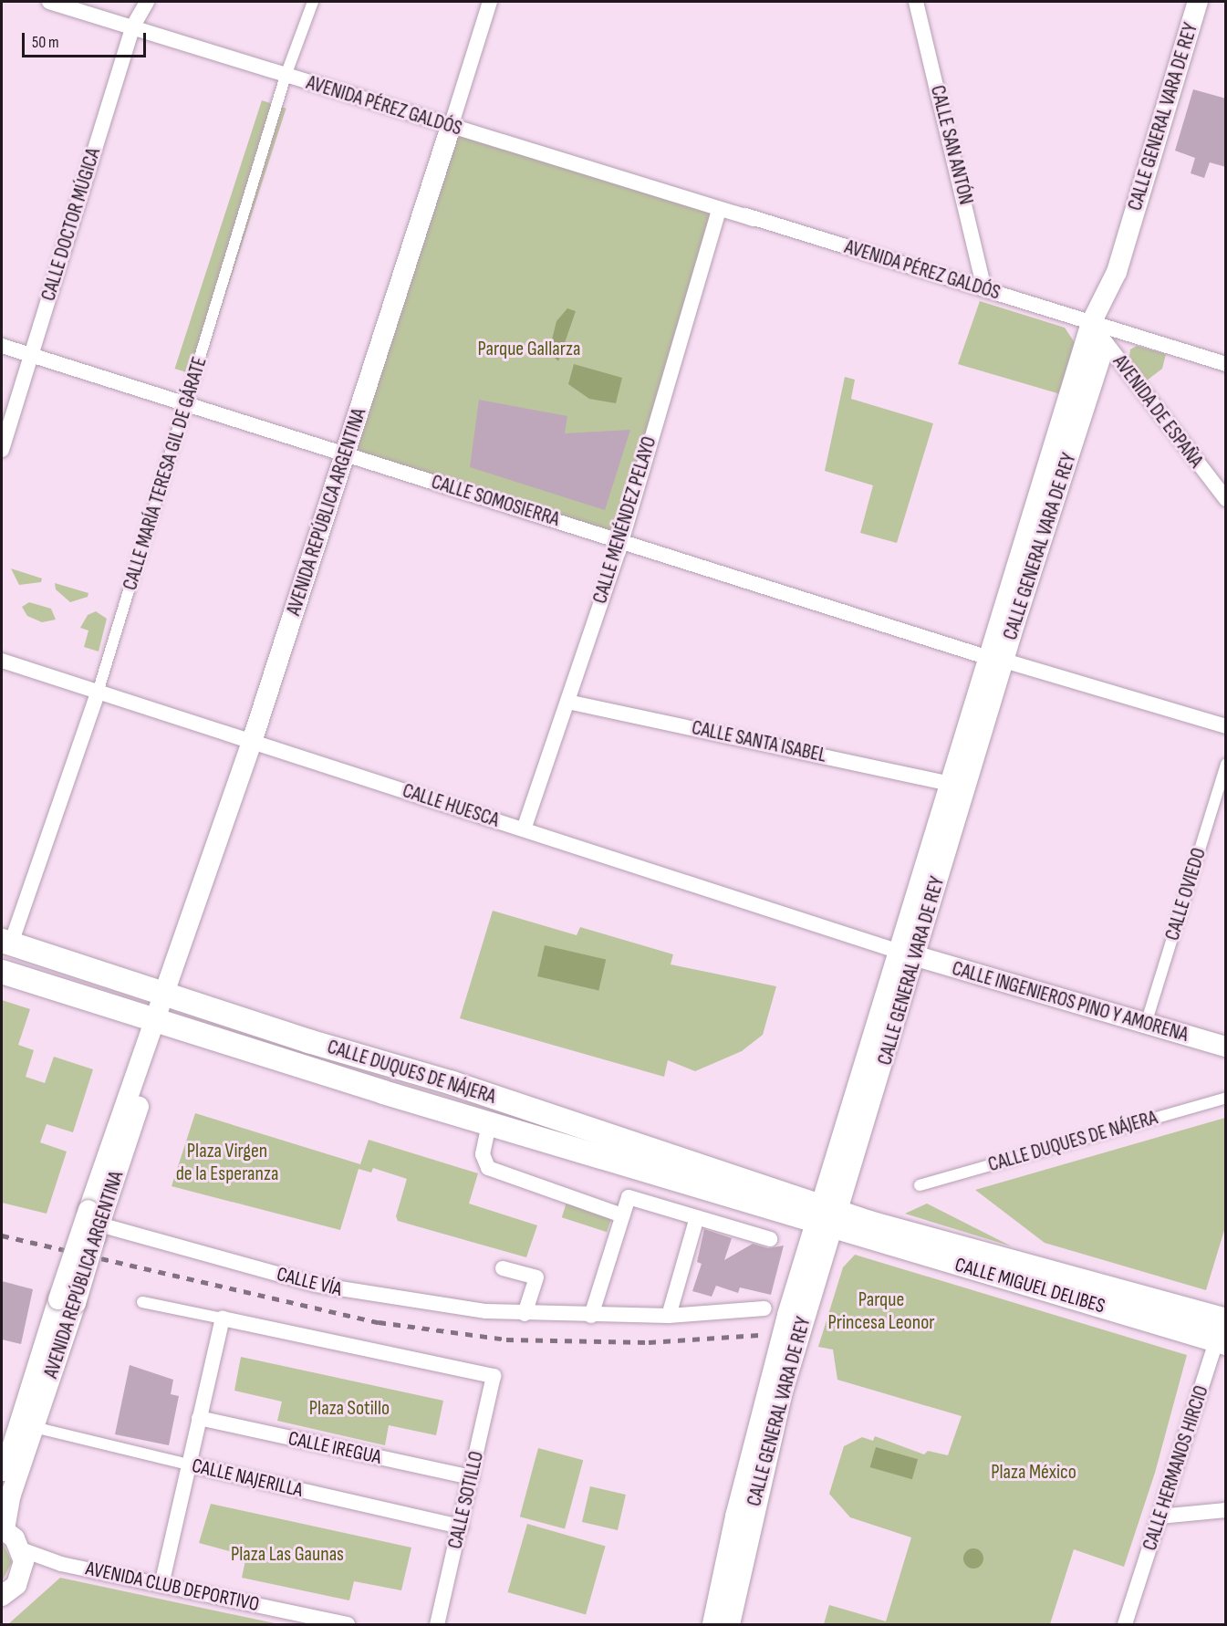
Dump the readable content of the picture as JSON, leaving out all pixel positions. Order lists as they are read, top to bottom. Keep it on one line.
{"streets":{"main road":["CALLE GENERAL VARA DE REY","AVENIDA REPÚBLICA ARGENTINA","CALLE INGENIEROS PINO Y AMORENA","CALLE DUQUES DE NÁJERA","CALLE MIGUEL DELIBES"],"street":["AVENIDA PÉREZ GALDÓS","CALLE SAN ANTÓN","CALLE DOCTOR MÚGICA","AVENIDA DE ESPAÑA","CALLE MARÍA TERESA GIL DE GÁRATE","CALLE SOMOSIERRA","CALLE MENÉNDEZ PELAYO","CALLE SANTA ISABEL","CALLE HUESCA","CALLE OVIEDO","CALLE VÍA","CALLE IREGUA","CALLE HERMANOS HIRCIO","CALLE NAJERILLA","CALLE SOTILLO","AVENIDA CLUB DEPORTIVO"]},"crossings":[["AVENIDA PÉREZ GALDÓS","CALLE GENERAL VARA DE REY"],["AVENIDA PÉREZ GALDÓS","CALLE SAN ANTÓN"],["AVENIDA PÉREZ GALDÓS","CALLE DOCTOR MÚGICA"],["AVENIDA PÉREZ GALDÓS","AVENIDA DE ESPAÑA"],["AVENIDA PÉREZ GALDÓS","CALLE MARÍA TERESA GIL DE GÁRATE"],["AVENIDA PÉREZ GALDÓS","AVENIDA REPÚBLICA ARGENTINA"],["AVENIDA PÉREZ GALDÓS","CALLE MENÉNDEZ PELAYO"],["CALLE GENERAL VARA DE REY","AVENIDA DE ESPAÑA"],["CALLE GENERAL VARA DE REY","CALLE SOMOSIERRA"],["CALLE GENERAL VARA DE REY","CALLE SANTA ISABEL"],["CALLE GENERAL VARA DE REY","CALLE HUESCA"],["CALLE GENERAL VARA DE REY","CALLE INGENIEROS PINO Y AMORENA"],["CALLE GENERAL VARA DE REY","CALLE DUQUES DE NÁJERA"],["CALLE GENERAL VARA DE REY","CALLE MIGUEL DELIBES"],["CALLE DOCTOR MÚGICA","CALLE SOMOSIERRA"],["CALLE MARÍA TERESA GIL DE GÁRATE","CALLE SOMOSIERRA"],["CALLE MARÍA TERESA GIL DE GÁRATE","CALLE HUESCA"],["CALLE MARÍA TERESA GIL DE GÁRATE","CALLE DUQUES DE NÁJERA"],["CALLE SOMOSIERRA","AVENIDA REPÚBLICA ARGENTINA"],["CALLE SOMOSIERRA","CALLE MENÉNDEZ PELAYO"],["AVENIDA REPÚBLICA ARGENTINA","CALLE HUESCA"],["AVENIDA REPÚBLICA ARGENTINA","CALLE DUQUES DE NÁJERA"],["AVENIDA REPÚBLICA ARGENTINA","CALLE VÍA"],["AVENIDA REPÚBLICA ARGENTINA","CALLE NAJERILLA"],["CALLE MENÉNDEZ PELAYO","CALLE SANTA ISABEL"],["CALLE MENÉNDEZ PELAYO","CALLE HUESCA"],["CALLE HUESCA","CALLE INGENIEROS PINO Y AMORENA"],["CALLE OVIEDO","CALLE INGENIEROS PINO Y AMORENA"],["CALLE DUQUES DE NÁJERA","CALLE MIGUEL DELIBES"],["CALLE MIGUEL DELIBES","CALLE HERMANOS HIRCIO"],["CALLE IREGUA","CALLE SOTILLO"],["CALLE NAJERILLA","CALLE SOTILLO"]],"parks":["Parque Gallarza","Plaza Virgen de la Esperanza","Parque Princesa Leonor","Plaza Sotillo","Plaza México","Plaza Las Gaunas"],"scale_bar":"50 m"}
